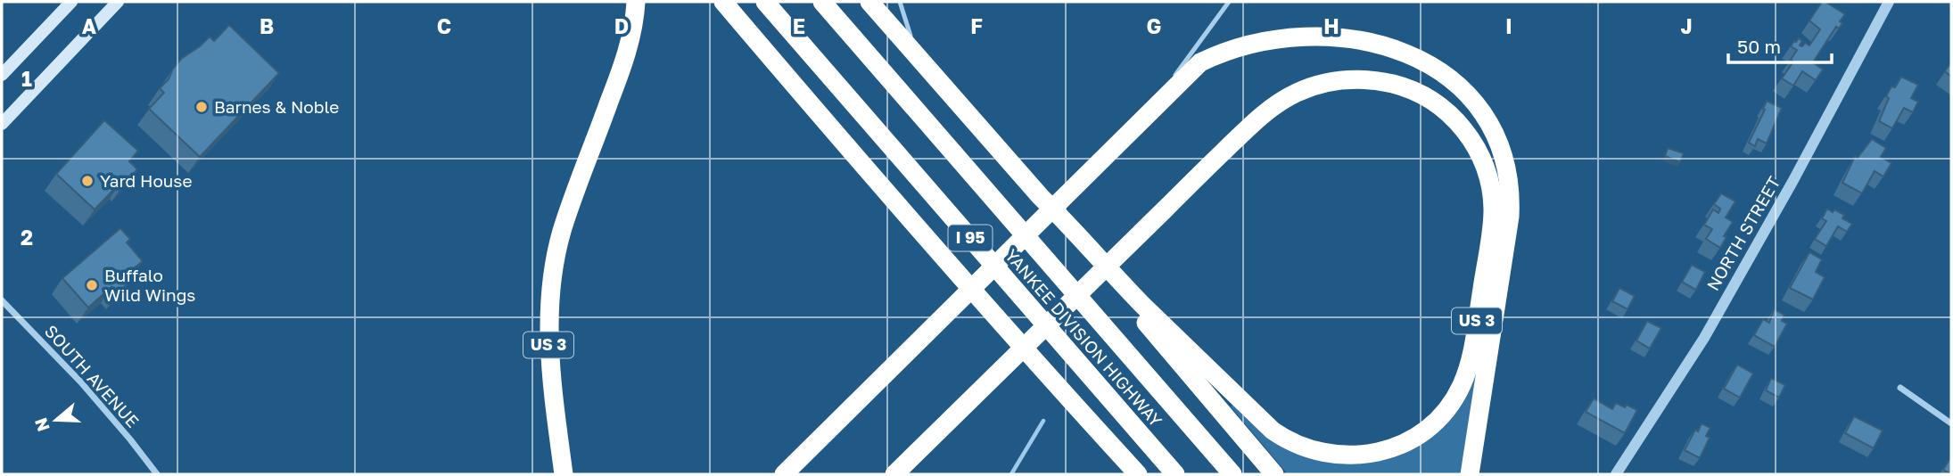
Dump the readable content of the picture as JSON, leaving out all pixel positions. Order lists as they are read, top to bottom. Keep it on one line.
{"streets":{"highway":["I 95","US 3","YANKEE DIVISION HIGHWAY"],"street":["NORTH STREET","SOUTH AVENUE"]},"places":["Barnes & Noble","Yard House","Buffalo Wild Wings"],"scale_bar":"50 m","north":"left","grid":{"columns":["A","B","C","D","E","F","G","H","I","J"],"rows":["1","2"]}}
